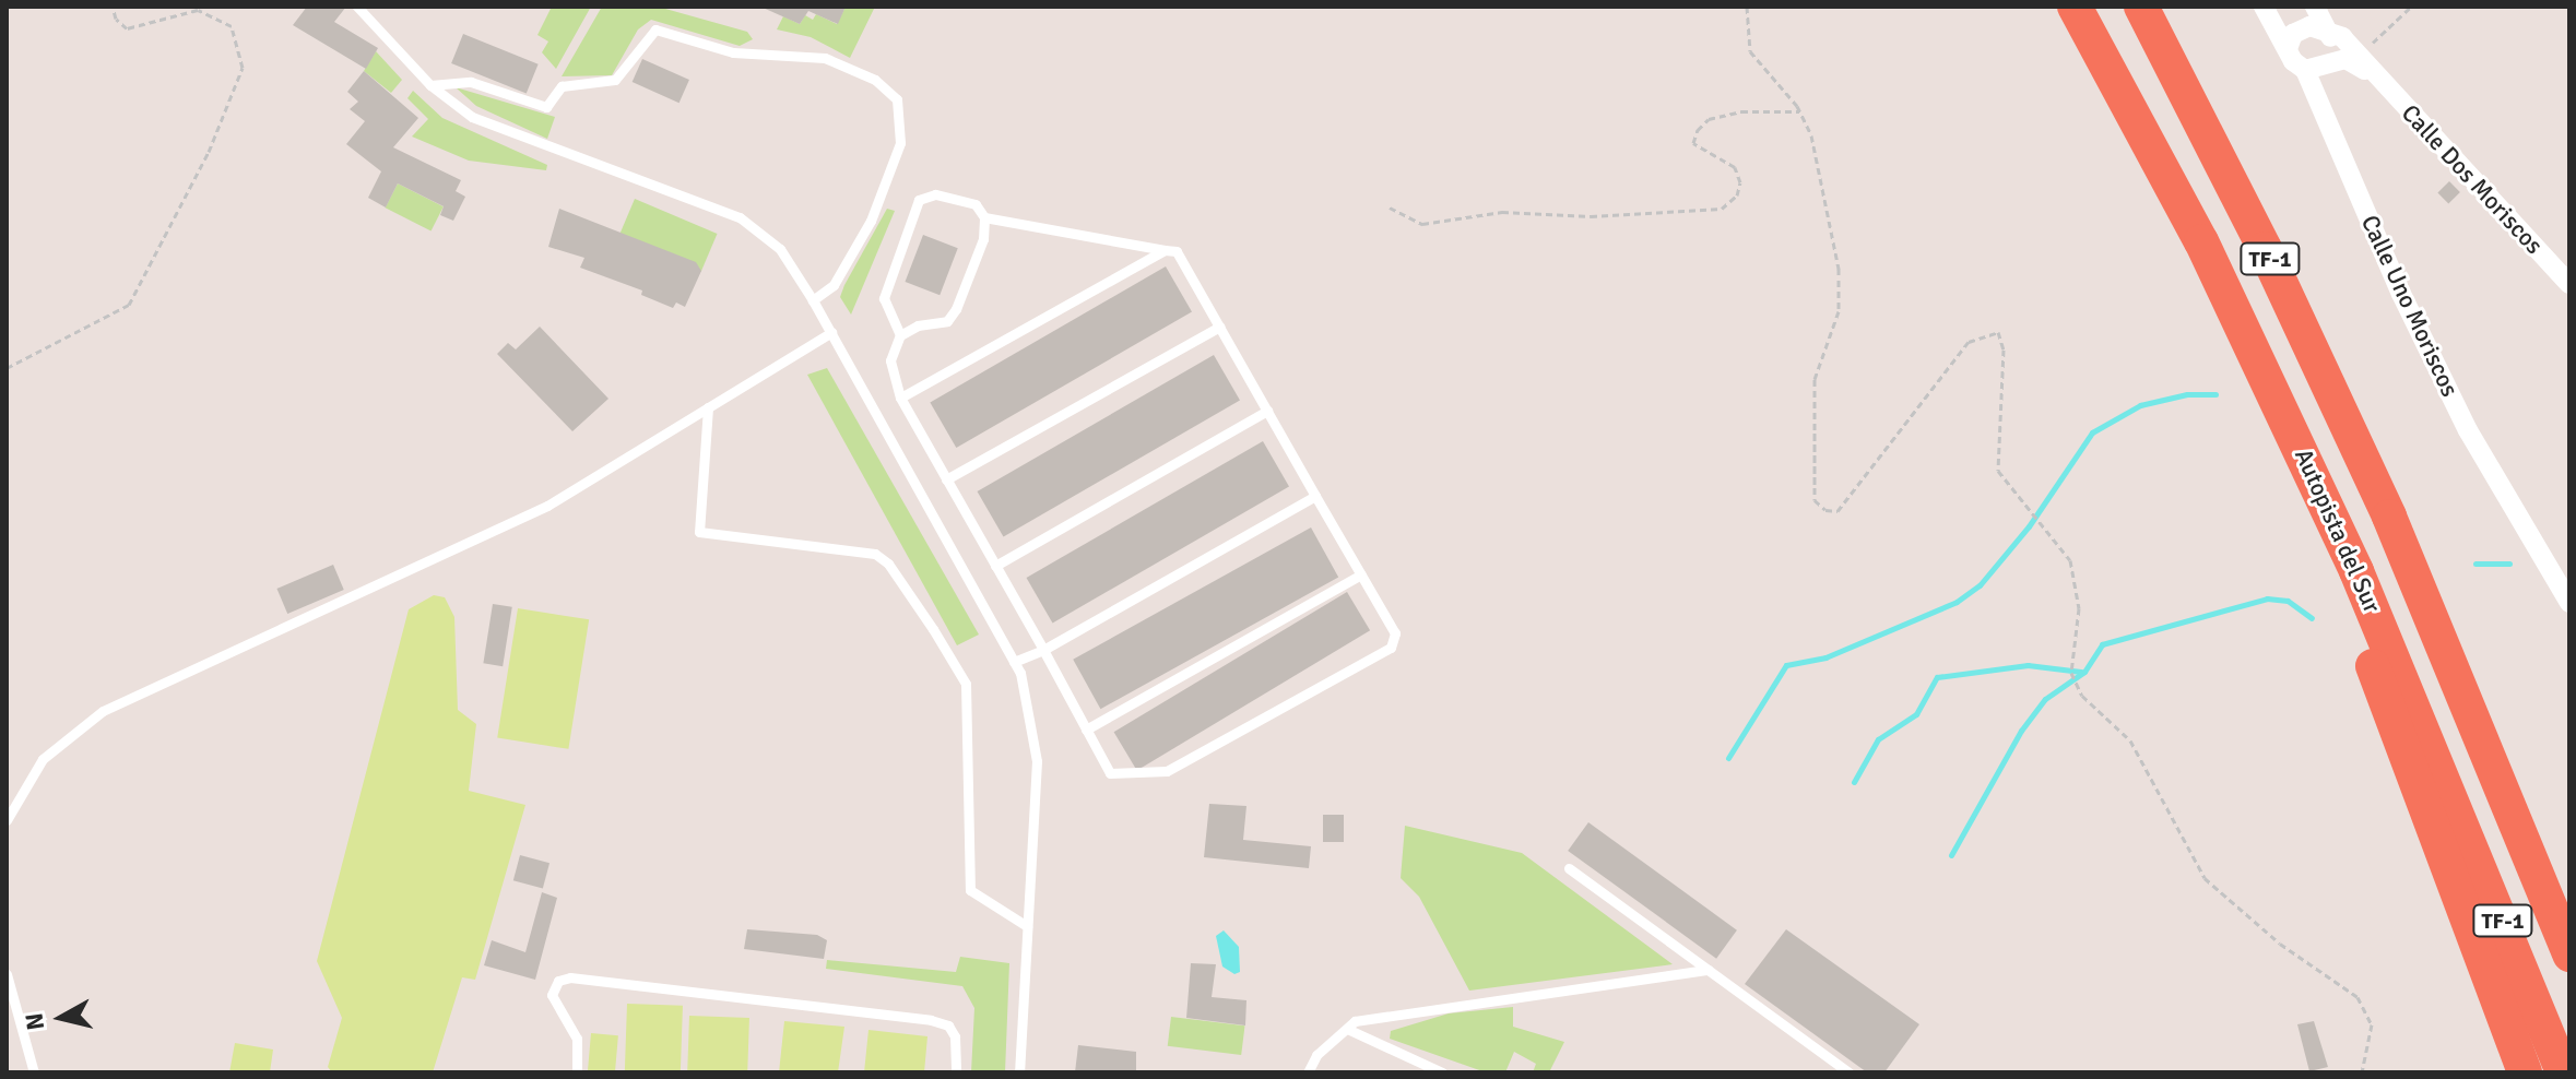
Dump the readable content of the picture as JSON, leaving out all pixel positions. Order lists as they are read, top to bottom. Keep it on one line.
{"streets":{"highway":["TF-1","Autopista del Sur"],"street":["Calle Dos Moriscos","Calle Uno Moriscos"]},"crossings":[["Calle Dos Moriscos","Calle Uno Moriscos"]],"north":"left"}
